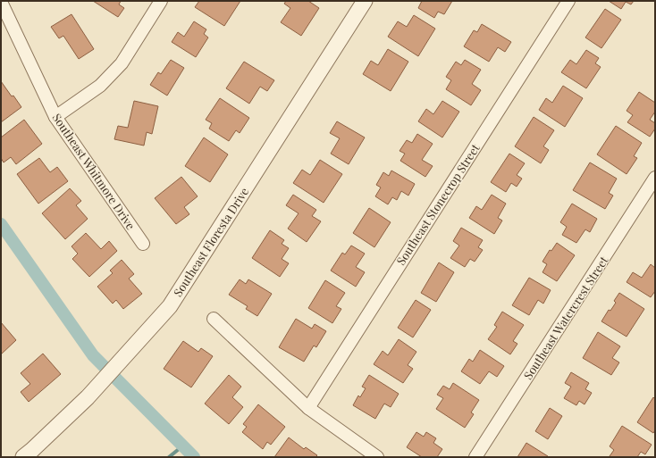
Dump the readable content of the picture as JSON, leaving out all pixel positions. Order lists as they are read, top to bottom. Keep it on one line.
{"streets":{"street":["Southeast Whitmore Drive","Southeast Stonecrop Street","Southeast Floresta Drive","Southeast Watercrest Street"]}}
